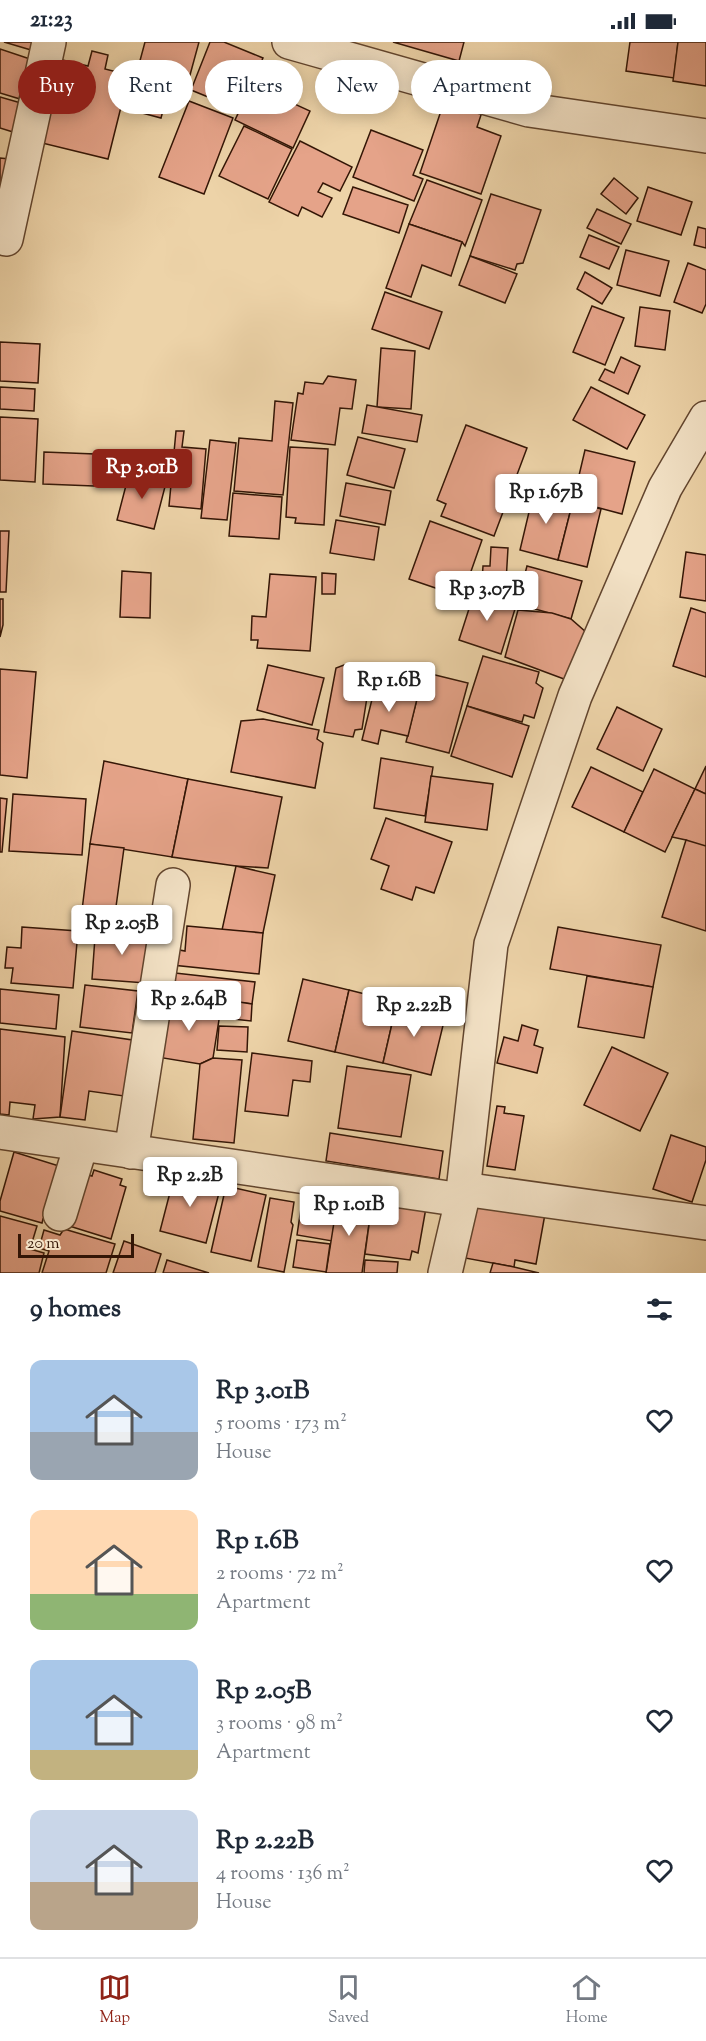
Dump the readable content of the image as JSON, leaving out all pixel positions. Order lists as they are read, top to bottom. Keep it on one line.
{"scale_bar":"20 m","page":{"status":"21:23","chip":["Buy","Rent","Filters","New","Apartment"],"price":["Rp 3.01B","Rp 1.67B","Rp 3.07B","Rp 1.6B","Rp 2.05B","Rp 2.64B","Rp 2.22B","Rp 2.2B","Rp 1.01B"],"scale":"20 m","heading":"9 homes","list":[{"name":"Rp 3.01B","note":"5 rooms · 173 m² · House"},{"name":"Rp 1.6B","note":"2 rooms · 72 m² · Apartment"},{"name":"Rp 2.05B","note":"3 rooms · 98 m² · Apartment"},{"name":"Rp 2.22B","note":"4 rooms · 136 m² · House"}],"tabs":["Map","Saved","Home"]}}
